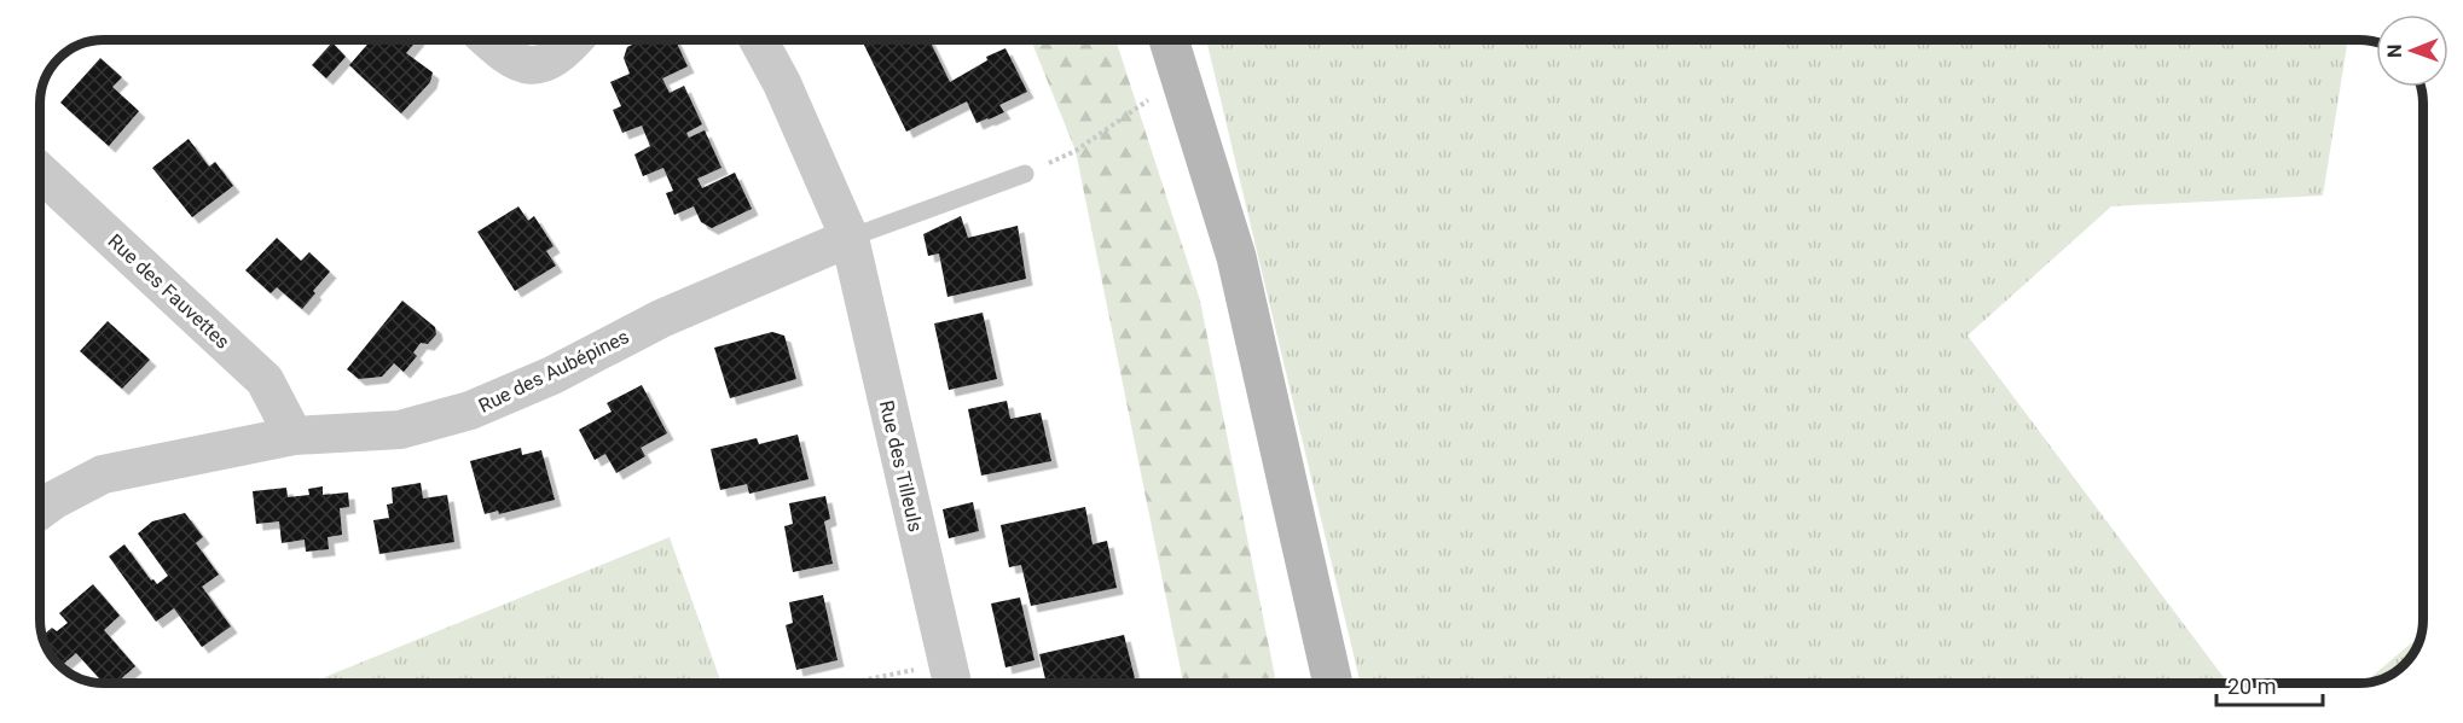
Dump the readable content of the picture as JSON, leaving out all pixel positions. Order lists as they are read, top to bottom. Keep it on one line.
{"streets":{"street":["Rue des Fauvettes","Rue des Aubépines","Rue des Tilleuls"]},"crossings":[["Rue des Fauvettes","Rue des Aubépines"],["Rue des Aubépines","Rue des Tilleuls"]],"scale_bar":"20 m","north":"left"}
